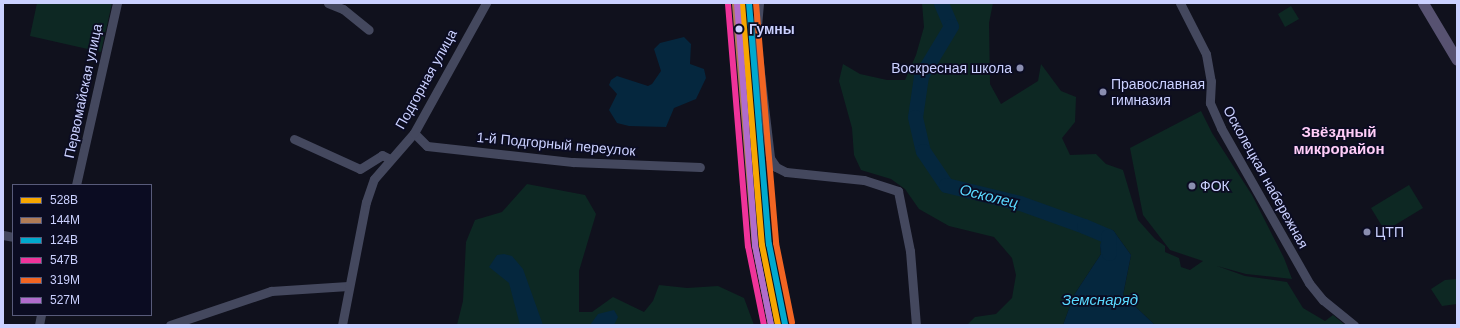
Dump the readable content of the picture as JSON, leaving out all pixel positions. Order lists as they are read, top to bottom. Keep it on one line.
{"streets":{"street":["Подгорная улица","Первомайская улица","1-й Подгорный переулок","Осколецкая набережная"]},"crossings":[["Подгорная улица","1-й Подгорный переулок"]],"districts":["Звёздный микрорайон"],"water":["Осколец","Земснаряд"],"places":["Гумны","Воскресная школа","Православная гимназия","ФОК","ЦТП"],"lines":["transit line 528В","transit line 124В","transit line 319М","transit line 527М","transit line 144М","transit line 547В"],"legend":["528В","144М","124В","547В","319М","527М"]}
